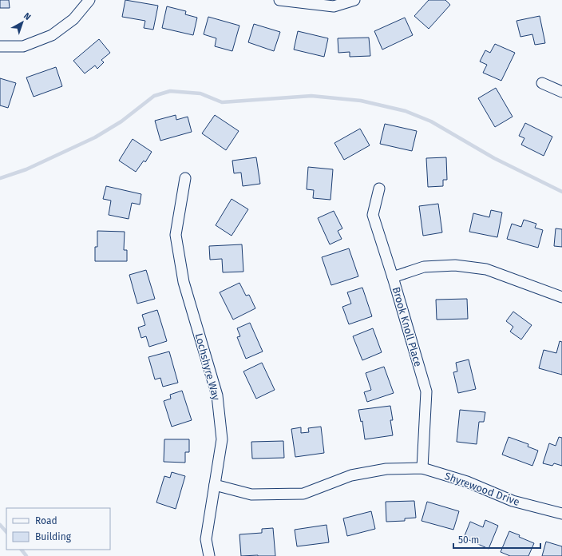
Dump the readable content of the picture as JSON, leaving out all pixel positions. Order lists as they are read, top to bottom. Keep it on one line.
{"streets":{"street":["Brook Knoll Place","Lochshyre Way","Shyrewood Drive"]},"crossings":[["Brook Knoll Place","Shyrewood Drive"],["Lochshyre Way","Shyrewood Drive"]],"legend":["Road","Building"],"scale_bar":"50 m","north":"top right"}
